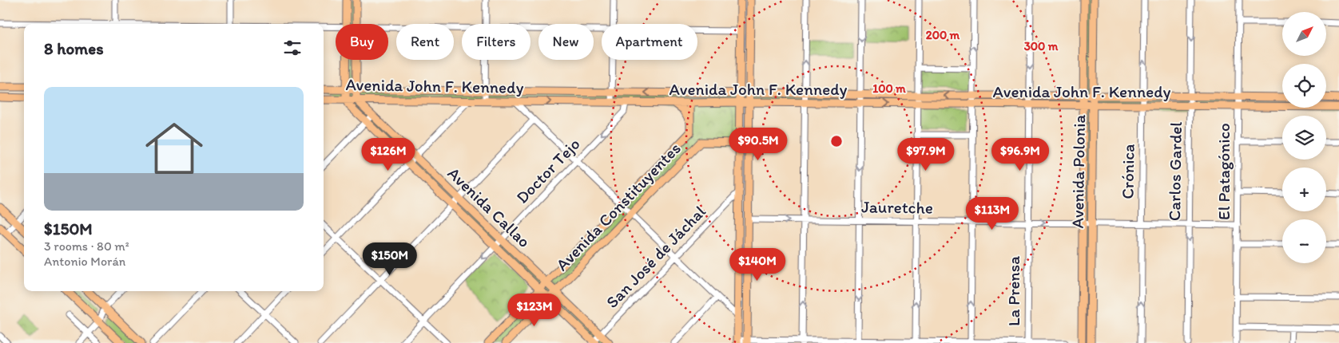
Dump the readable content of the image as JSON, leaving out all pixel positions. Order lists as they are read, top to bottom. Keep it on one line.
{"streets":{"main road":["Avenida John F. Kennedy","Avenida Polonia","Avenida Constituyentes","Avenida Callao"],"street":["Doctor Tejo","Crónica","Carlos Gardel","El Patagónico","Jauretche","San José de Jáchal","La Prensa"]},"crossings":[["Avenida John F. Kennedy","Doctor Tejo"],["Avenida John F. Kennedy","Avenida Polonia"],["Avenida John F. Kennedy","Crónica"],["Avenida John F. Kennedy","Carlos Gardel"],["Avenida John F. Kennedy","El Patagónico"],["Avenida John F. Kennedy","Avenida Constituyentes"],["Avenida John F. Kennedy","Avenida Callao"],["Avenida John F. Kennedy","La Prensa"],["Doctor Tejo","Avenida Callao"],["Avenida Polonia","Jauretche"],["Crónica","Jauretche"],["Carlos Gardel","Jauretche"],["El Patagónico","Jauretche"],["Avenida Constituyentes","Avenida Callao"],["Avenida Callao","San José de Jáchal"],["Jauretche","La Prensa"]],"one_way":["Doctor Tejo","Crónica","Carlos Gardel"],"north":"top right","page":{"map_buttons":["+","−"],"chip":["Buy","Rent","Filters","New","Apartment"],"heading":"8 homes","list":[{"name":"$150M","note":"3 rooms · 80 m² · Antonio Morán"}],"price":["$90.5M","$126M","$97.9M","$96.9M","$113M","$150M","$140M","$123M"]},"rings":["200 m","300 m","100 m"]}
